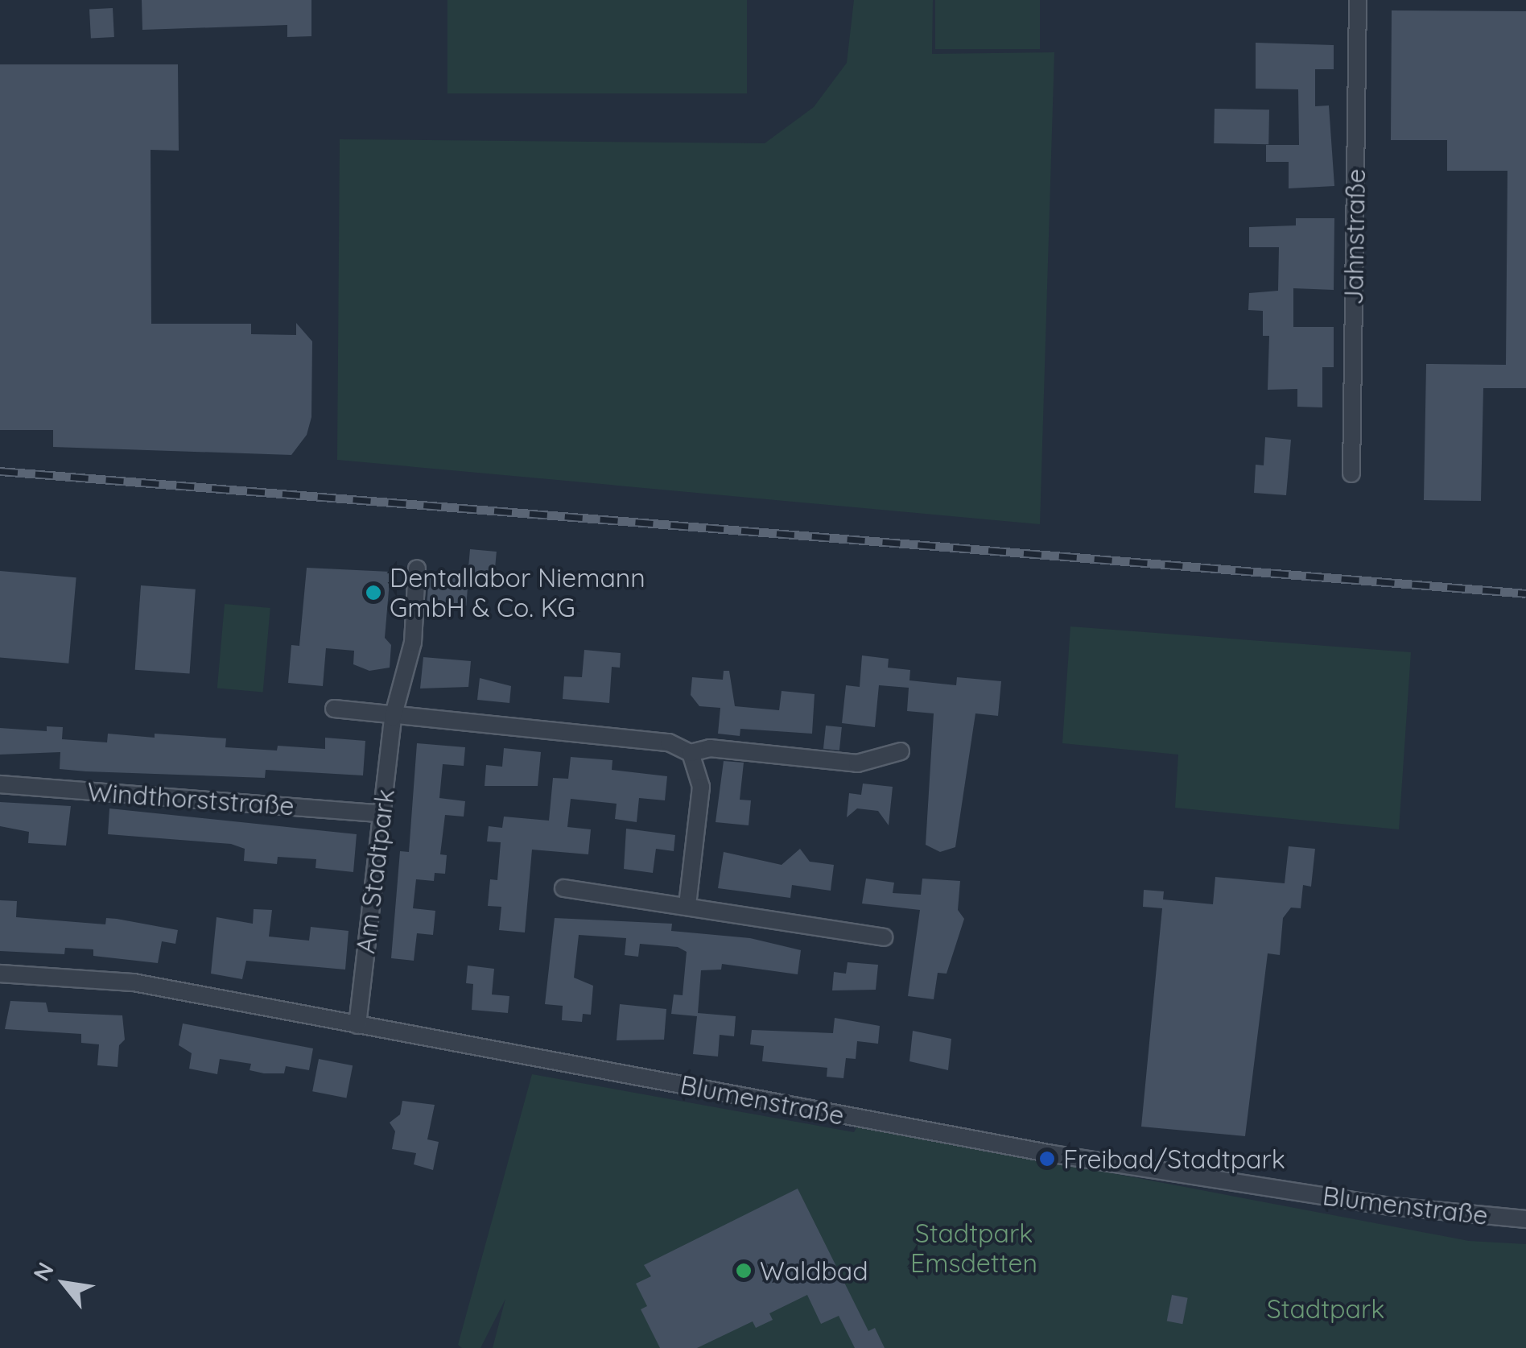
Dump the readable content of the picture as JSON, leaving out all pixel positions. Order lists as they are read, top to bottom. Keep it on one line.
{"streets":{"street":["Jahnstraße","Windthorststraße","Am Stadtpark","Blumenstraße"]},"crossings":[["Windthorststraße","Am Stadtpark"],["Am Stadtpark","Blumenstraße"]],"parks":["Stadtpark Emsdetten","Stadtpark"],"places":["Dentallabor Niemann GmbH & Co. KG","Freibad/Stadtpark","Waldbad"],"north":"top left"}
